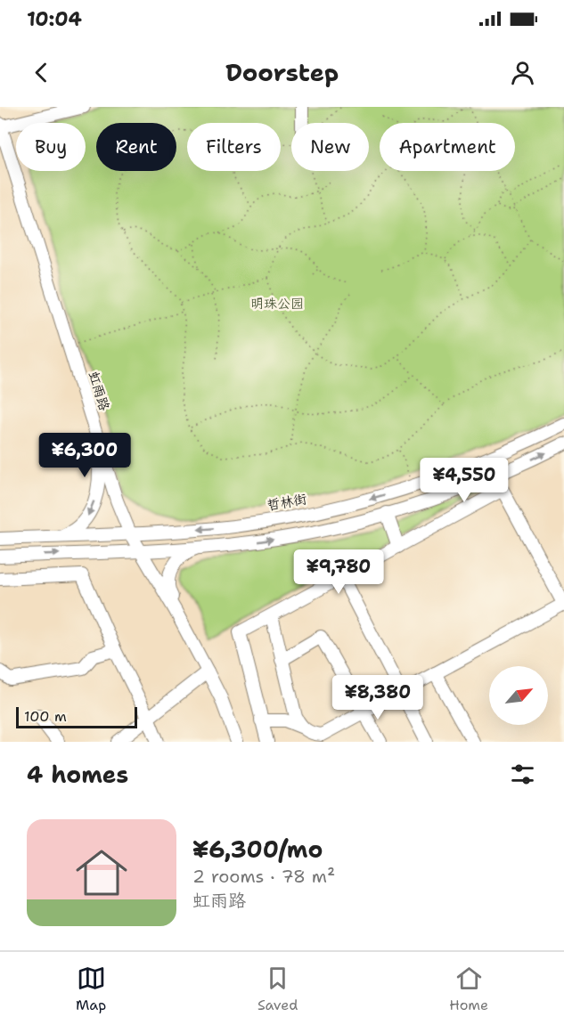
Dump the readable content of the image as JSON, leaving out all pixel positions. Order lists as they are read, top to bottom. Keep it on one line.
{"streets":{"street":["虹雨路","哲林街"]},"crossings":[["虹雨路","哲林街"]],"parks":["明珠公园"],"scale_bar":"100 m","north":"top right","page":{"status":"10:04","header":"Doorstep","chip":["Buy","Rent","Filters","New","Apartment"],"price":["¥6,300","¥4,550","¥9,780","¥8,380"],"scale":"100 m","heading":"4 homes","list":[{"name":"¥6,300/mo","note":"2 rooms · 78 m² · 虹雨路"}],"tabs":["Map","Saved","Home"]}}
